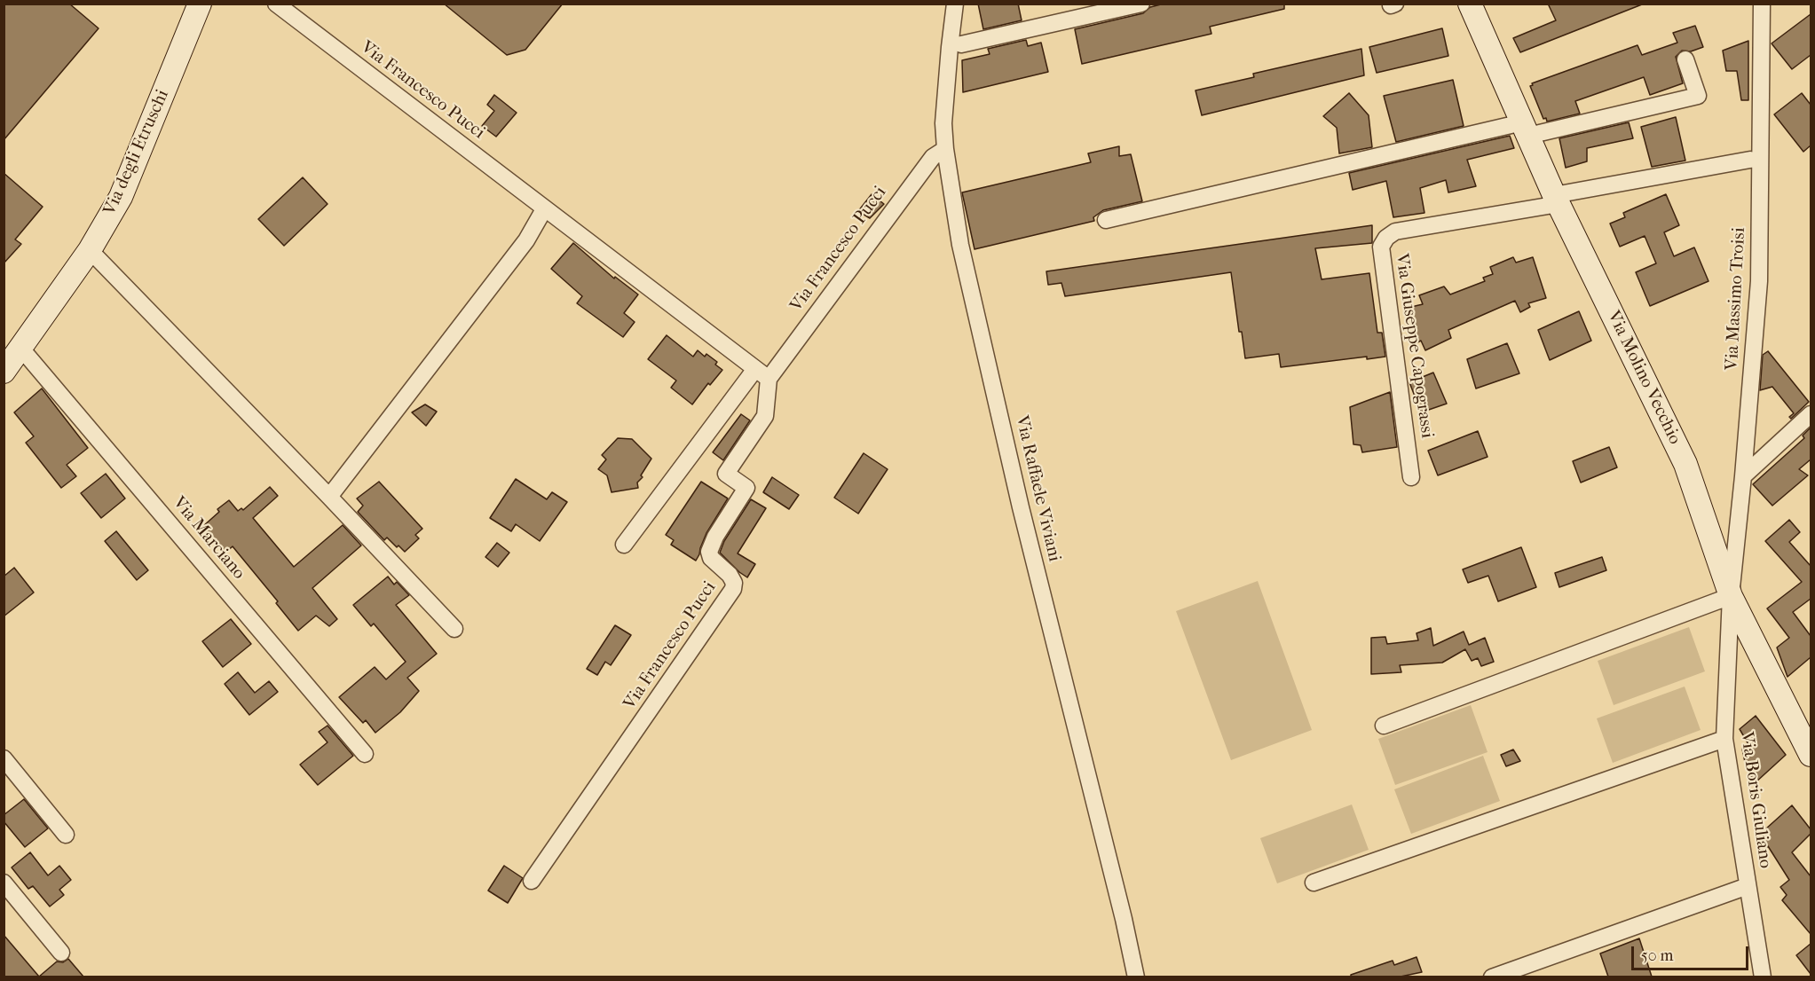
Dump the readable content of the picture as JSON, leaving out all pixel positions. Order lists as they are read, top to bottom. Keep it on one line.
{"streets":{"street":["Via Francesco Pucci","Via degli Etruschi","Via Massimo Troisi","Via Giuseppe Capograssi","Via Molino Vecchio","Via Raffaele Viviani","Via Marciano","Via Boris Giuliano"]},"crossings":[["Via Francesco Pucci","Via Raffaele Viviani"],["Via degli Etruschi","Via Marciano"],["Via Massimo Troisi","Via Molino Vecchio"],["Via Massimo Troisi","Via Boris Giuliano"],["Via Giuseppe Capograssi","Via Molino Vecchio"],["Via Molino Vecchio","Via Boris Giuliano"]],"scale_bar":"50 m"}
